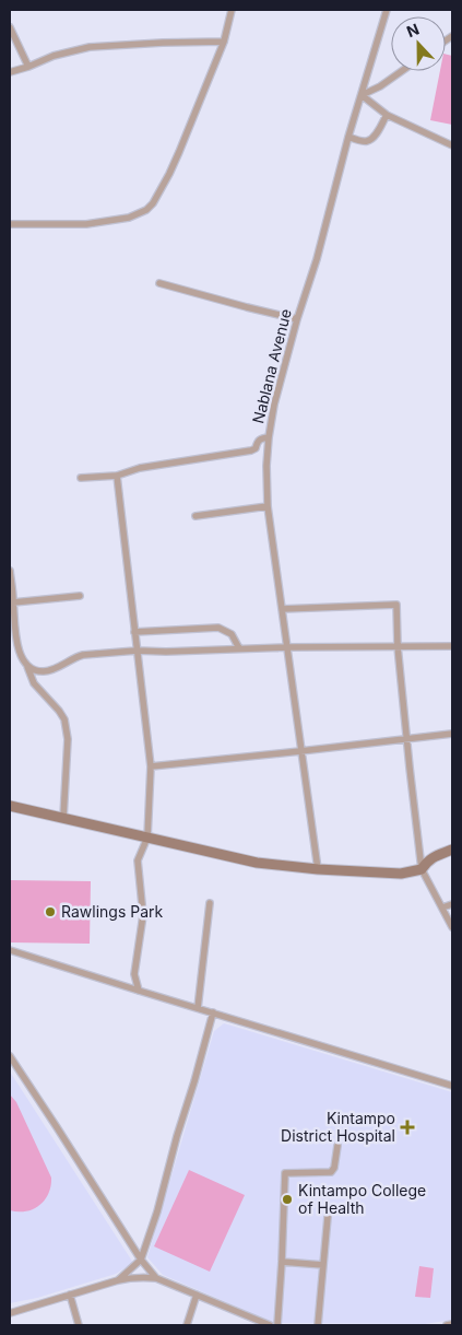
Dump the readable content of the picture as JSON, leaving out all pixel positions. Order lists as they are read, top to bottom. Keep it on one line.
{"streets":{"street":["Nablana Avenue"]},"places":{"other":["Rawlings Park","Kintampo College of Health"],"health":["Kintampo District Hospital"]},"north":"top"}
